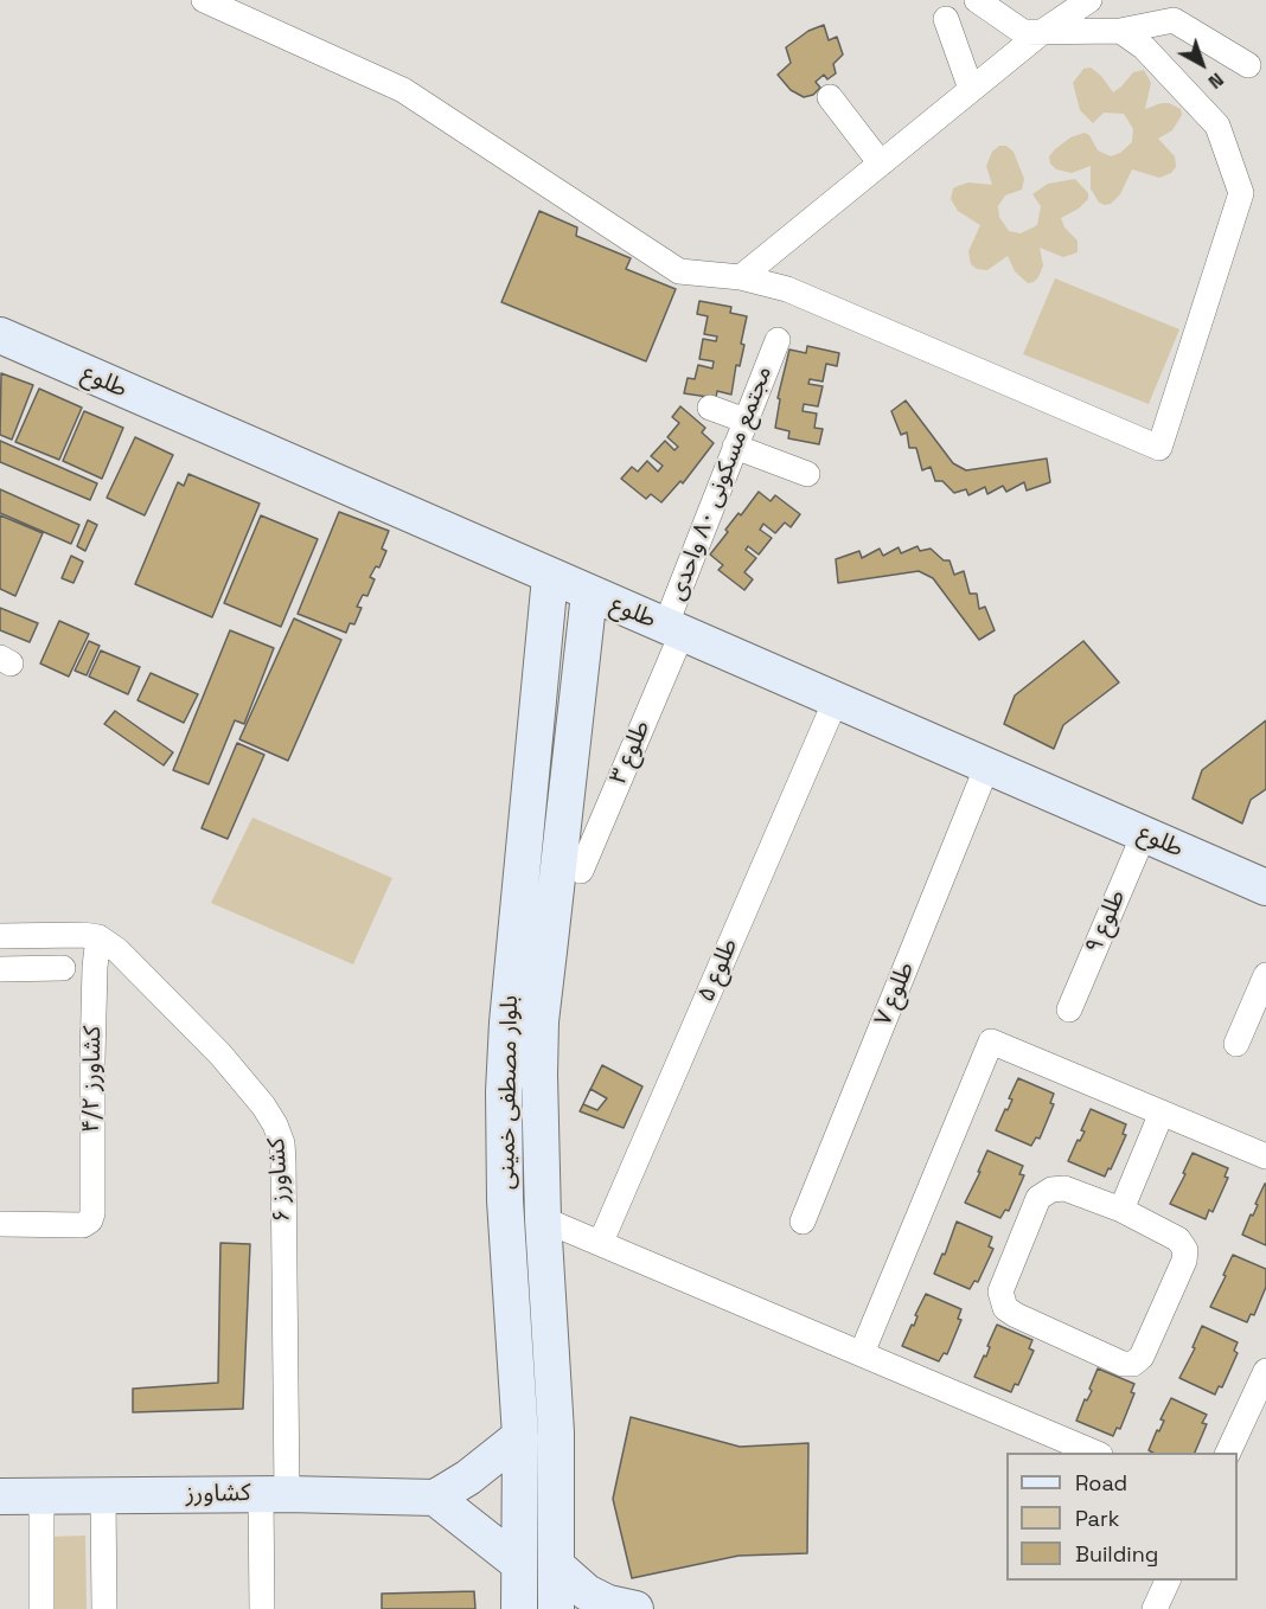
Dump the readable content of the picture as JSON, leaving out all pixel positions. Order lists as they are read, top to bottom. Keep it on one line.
{"streets":{"street":["طلوع","مجتمع مسکونی ۸۰ واحدی","طلوع ۳","طلوع ۹","طلوع ۵","طلوع ۷","کشاورز ۴/۲","بلوار مصطفی خمینی","کشاورز ۶","کشاورز"]},"crossings":[["طلوع","مجتمع مسکونی ۸۰ واحدی"],["طلوع","طلوع ۳"],["طلوع","طلوع ۹"],["طلوع","طلوع ۵"],["طلوع","طلوع ۷"],["طلوع","بلوار مصطفی خمینی"],["مجتمع مسکونی ۸۰ واحدی","طلوع ۳"],["کشاورز ۴/۲","کشاورز ۶"],["کشاورز ۶","کشاورز"]],"legend":["Road","Park","Building"],"north":"bottom right"}
